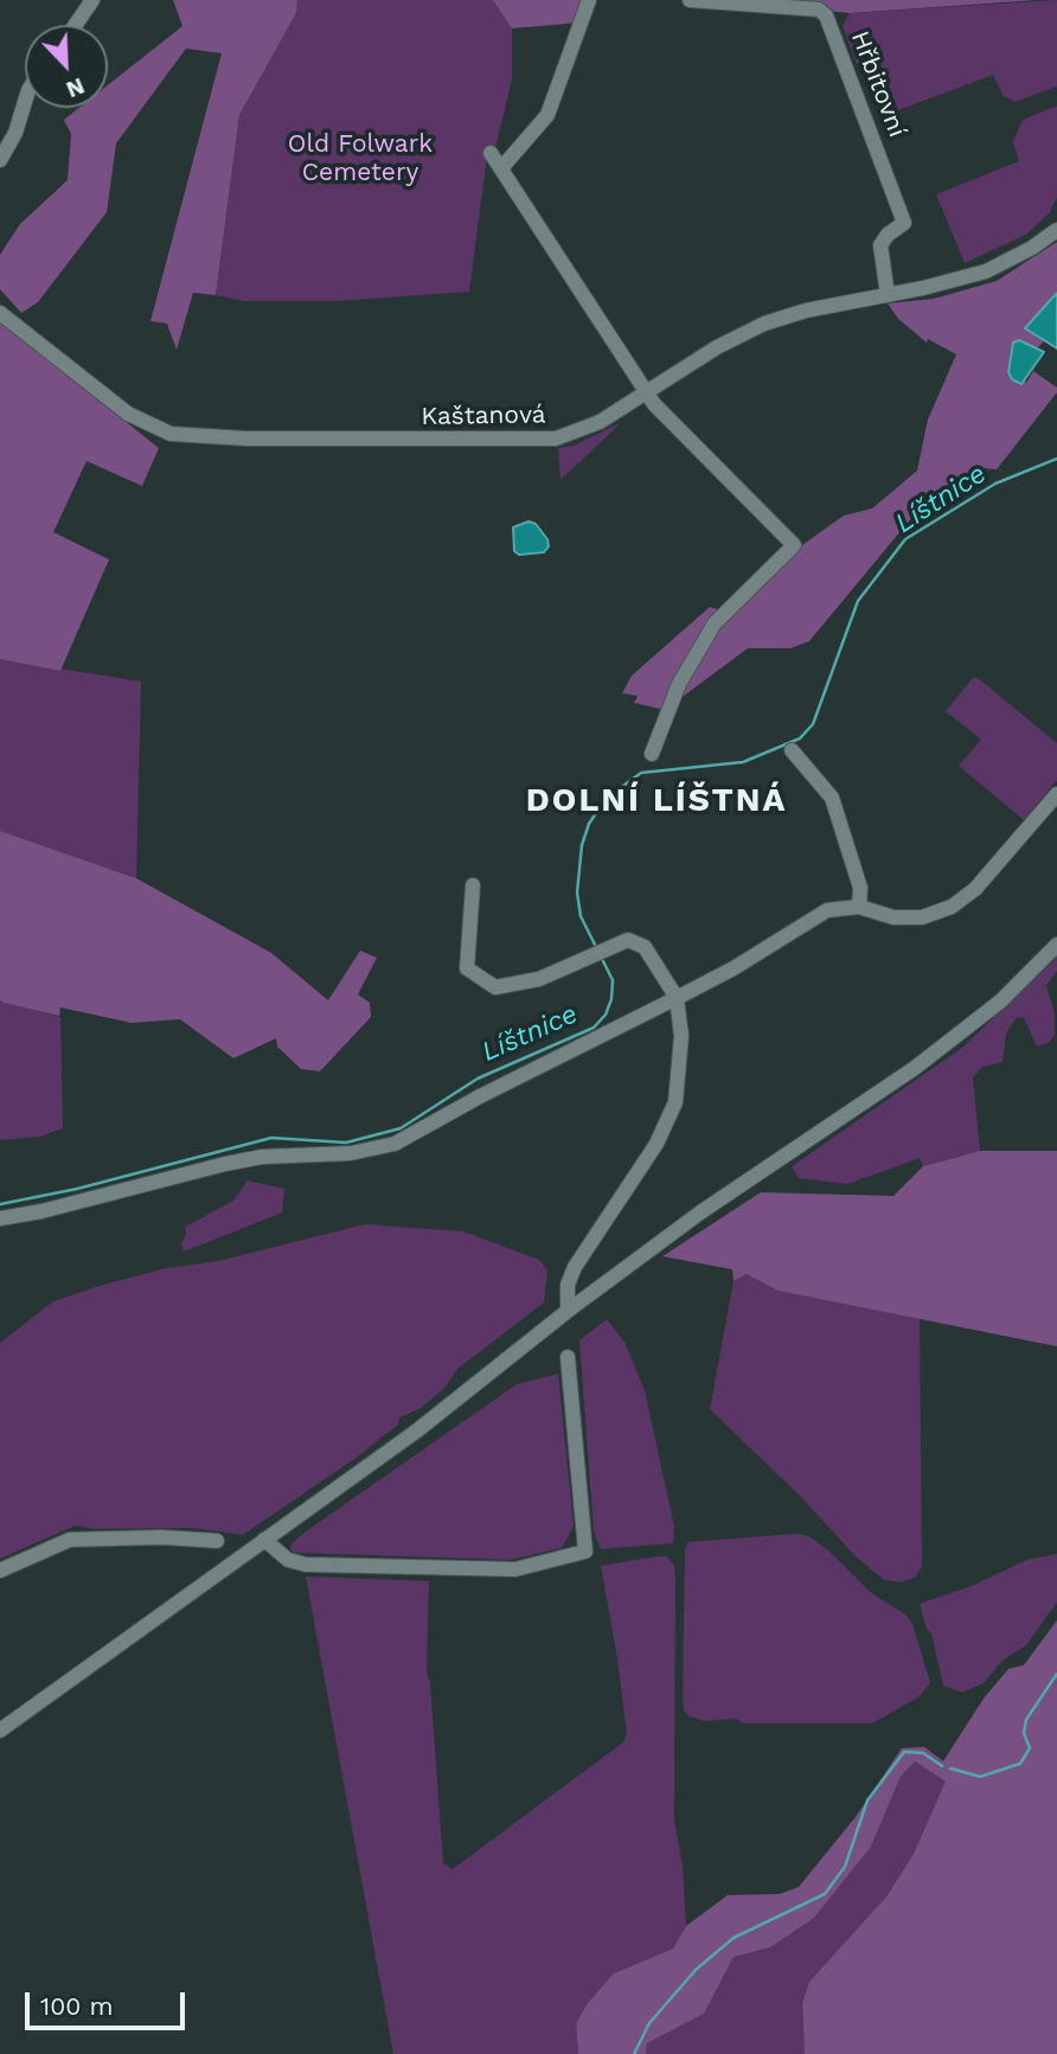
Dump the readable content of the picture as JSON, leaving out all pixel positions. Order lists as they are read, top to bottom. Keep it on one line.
{"streets":{"street":["Hřbitovní","Kaštanová"]},"crossings":[["Hřbitovní","Kaštanová"]],"districts":["DOLNÍ LÍŠTNÁ"],"water":["Líštnice"],"parks":["Old Folwark Cemetery"],"scale_bar":"100 m","north":"bottom right"}
